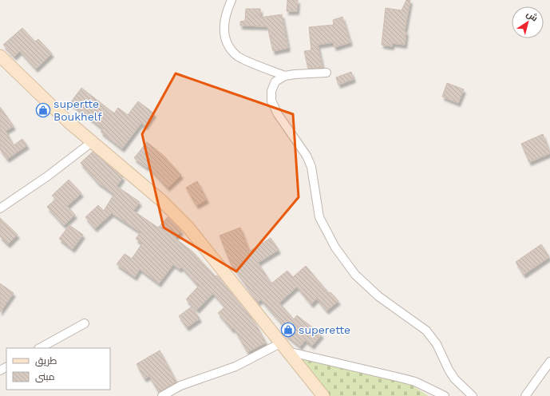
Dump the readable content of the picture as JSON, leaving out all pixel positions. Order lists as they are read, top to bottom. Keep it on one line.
{"places":{"shop":["supertte Boukhelf","superette"]},"legend":["طريق","مبنى"],"north":"top right"}
